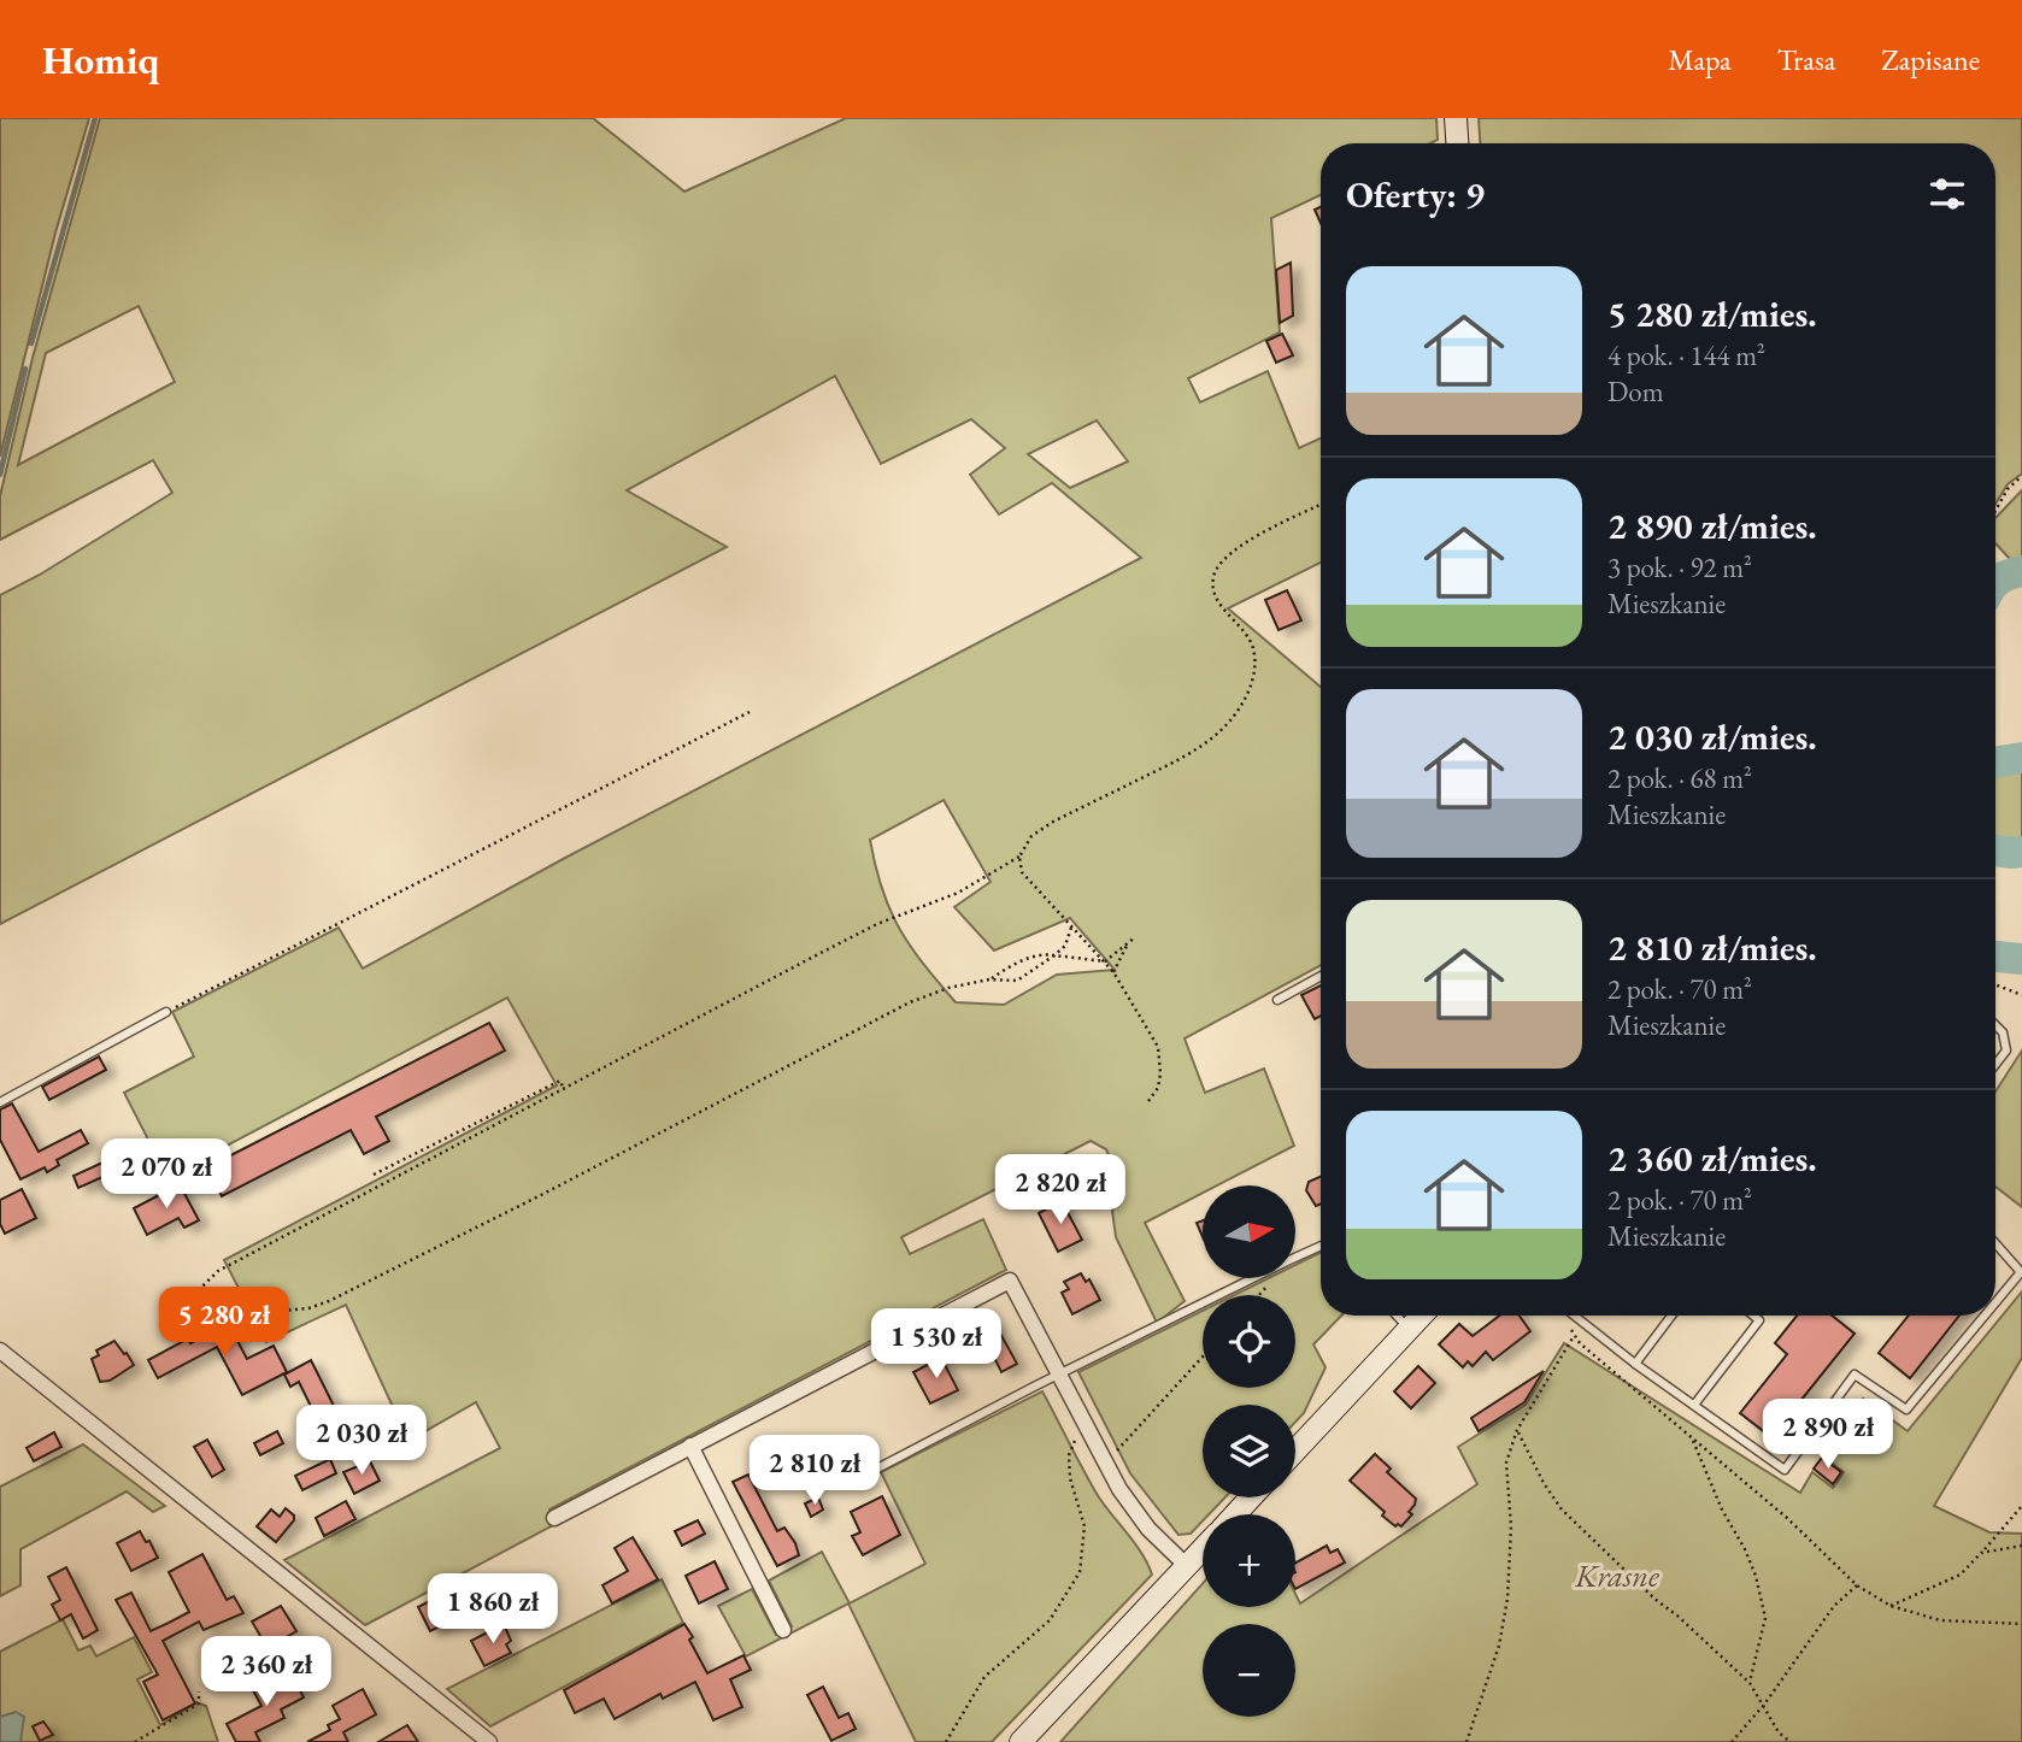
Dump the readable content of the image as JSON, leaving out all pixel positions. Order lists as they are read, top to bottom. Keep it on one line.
{"parks":["Krasne"],"north":"right","page":{"header":"Homiq","nav":["Mapa","Trasa","Zapisane"],"heading":"Oferty: 9","list":[{"name":"5 280 zł/mies.","note":"4 pok. · 144 m² · Dom"},{"name":"2 890 zł/mies.","note":"3 pok. · 92 m² · Mieszkanie"},{"name":"2 030 zł/mies.","note":"2 pok. · 68 m² · Mieszkanie"},{"name":"2 810 zł/mies.","note":"2 pok. · 70 m² · Mieszkanie"},{"name":"2 360 zł/mies.","note":"2 pok. · 70 m² · Mieszkanie"}],"price":["2 070 zł","2 820 zł","5 280 zł","1 530 zł","2 890 zł","2 030 zł","2 810 zł","1 860 zł","2 360 zł"],"map_buttons":["+","−"]}}
